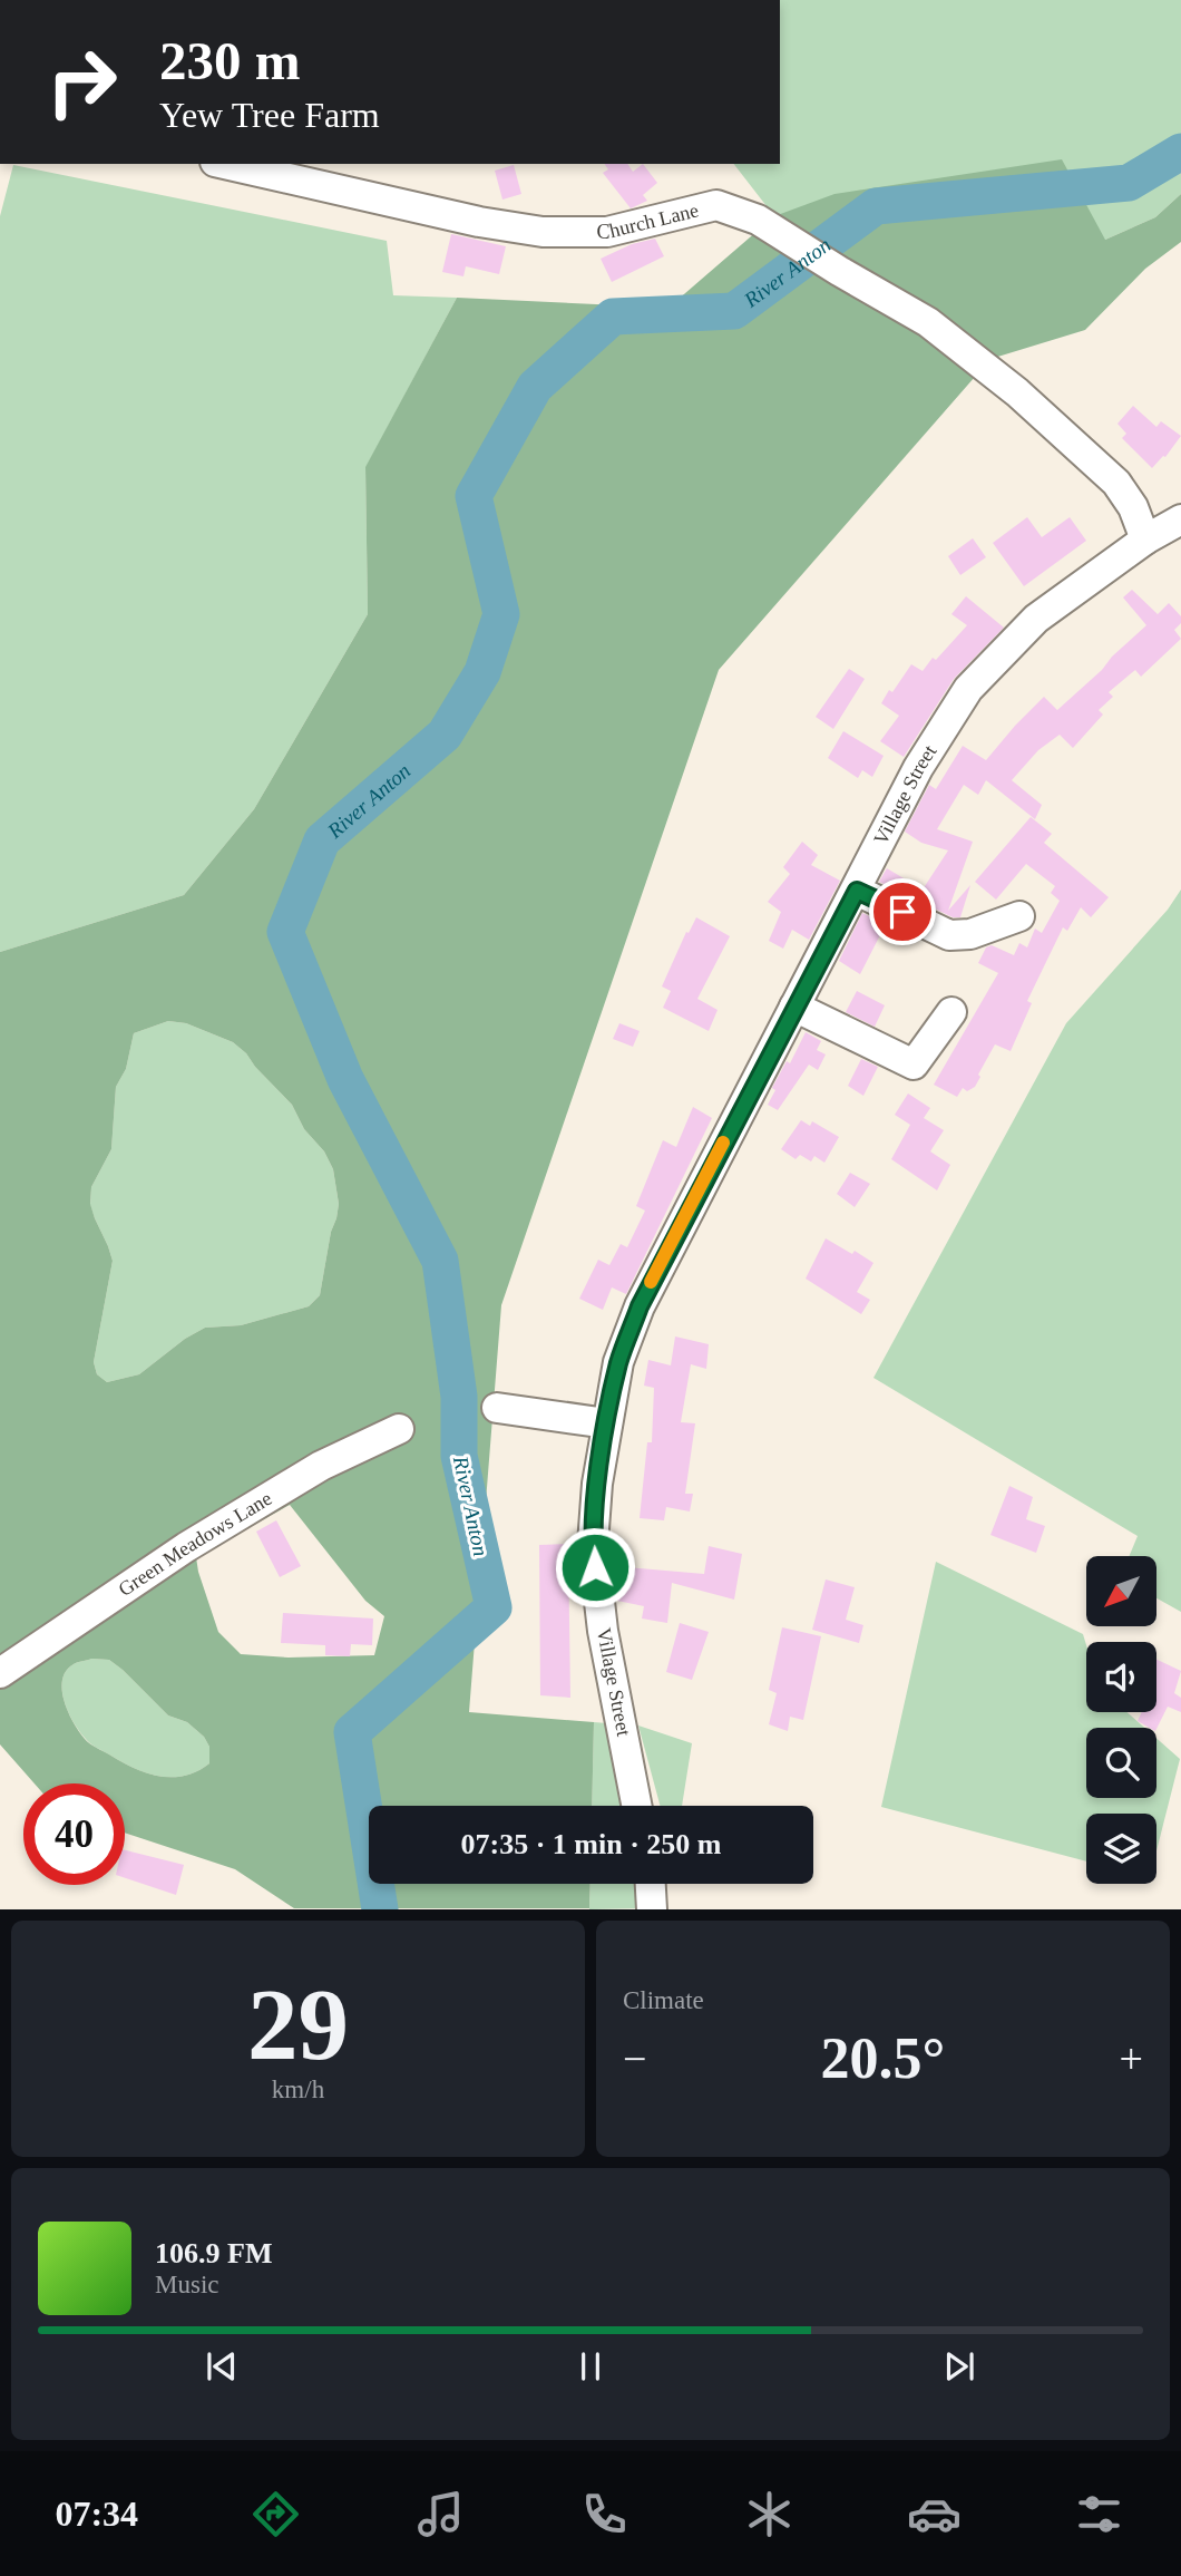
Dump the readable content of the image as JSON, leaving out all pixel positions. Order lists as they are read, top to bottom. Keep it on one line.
{"streets":{"street":["Church Lane","Village Street","Green Meadows Lane"]},"crossings":[["Church Lane","Village Street"]],"water":["River Anton"],"north":"bottom left","page":{"turn":["230 m","Yew Tree Farm"],"limit":"40","trip":"07:35 · 1 min · 250 m","tile":[["29","km/h"],"Climate"],"heat":["−","20.5°","+"],"song":["106.9 FM","Music"],"tabs":"07:34"}}
